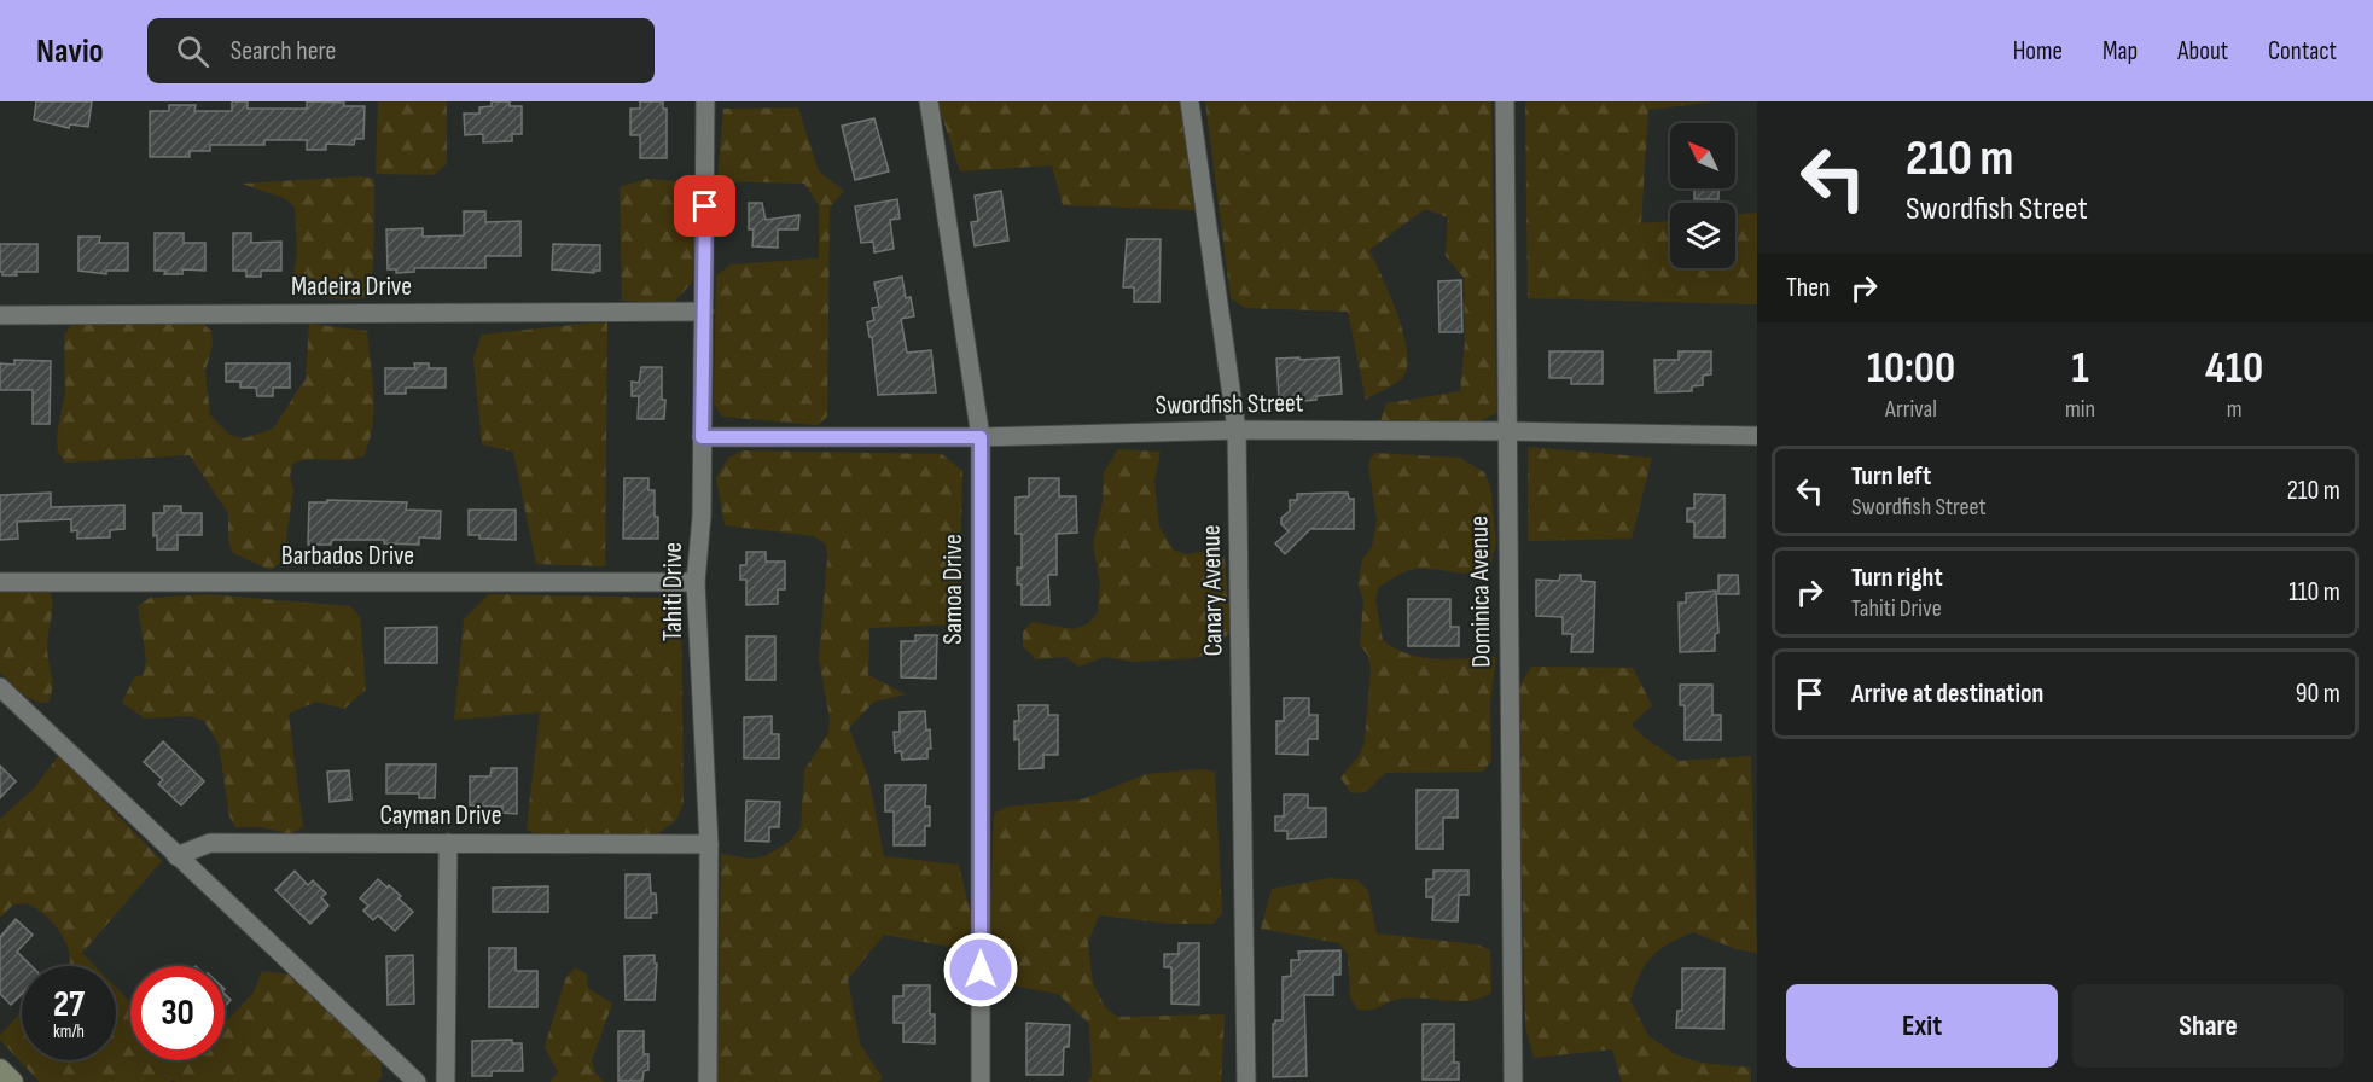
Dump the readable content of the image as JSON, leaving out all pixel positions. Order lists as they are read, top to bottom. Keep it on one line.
{"streets":{"street":["Madeira Drive","Swordfish Street","Barbados Drive","Samoa Drive","Canary Avenue","Tahiti Drive","Dominica Avenue","Cayman Drive"]},"crossings":[["Madeira Drive","Tahiti Drive"],["Swordfish Street","Samoa Drive"],["Swordfish Street","Canary Avenue"],["Swordfish Street","Tahiti Drive"],["Swordfish Street","Dominica Avenue"],["Barbados Drive","Tahiti Drive"],["Tahiti Drive","Cayman Drive"]],"north":"top left","page":{"header":"Navio","search":"Search here","nav":["Home","Map","About","Contact"],"turn":["210 m","Swordfish Street"],"then":"Then","eta":["10:00","Arrival","1","min","410","m"],"list":[{"name":"Turn left","note":"Swordfish Street","value":"210 m"},{"name":"Turn right","note":"Tahiti Drive","value":"110 m"},{"name":"Arrive at destination","value":"90 m"}],"speed":"27 km/h","limit":"30","buttons":["Exit","Share"]}}
